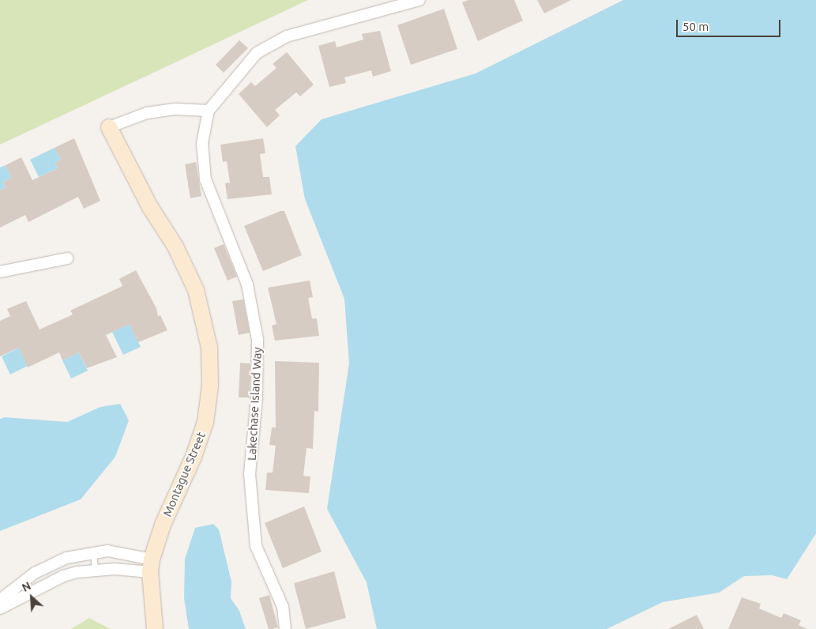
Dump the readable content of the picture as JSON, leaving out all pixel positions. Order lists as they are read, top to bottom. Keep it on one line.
{"streets":{"street":["Lakechase Island Way","Montague Street"]},"scale_bar":"50 m","north":"top left"}
